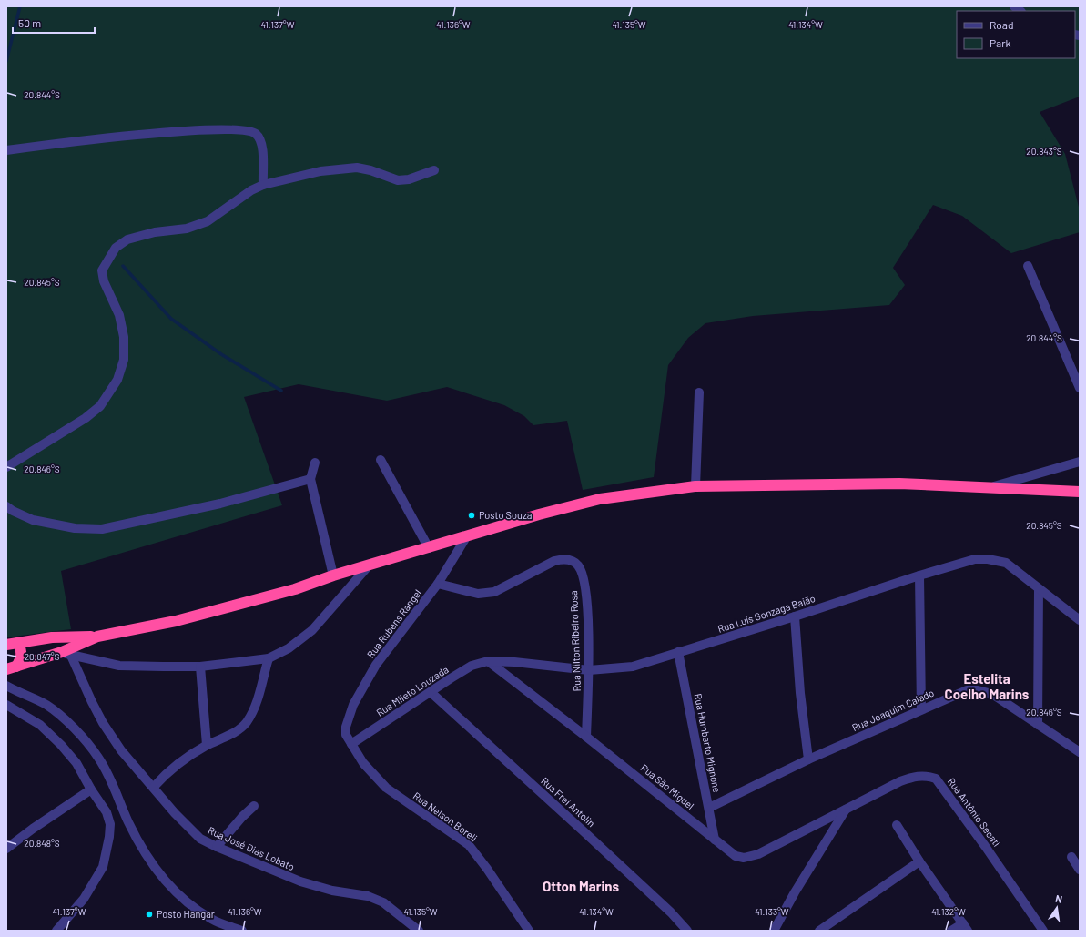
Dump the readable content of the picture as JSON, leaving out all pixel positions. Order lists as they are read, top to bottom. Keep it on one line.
{"streets":{"street":["Rua Luís Gonzaga Baião","Rua Rubens Rangel","Rua Nilton Ribeiro Rosa","Rua Mileto Louzada","Rua Joaquim Caiado","Rua Humberto Mignone","Rua São Miguel","Rua Frei Antolin","Rua Antônio Secati","Rua Nelson Boreli","Rua José Dias Lobato"]},"crossings":[["Rua Luís Gonzaga Baião","Rua Nilton Ribeiro Rosa"],["Rua Luís Gonzaga Baião","Rua Mileto Louzada"],["Rua Luís Gonzaga Baião","Rua Humberto Mignone"],["Rua Luís Gonzaga Baião","Rua São Miguel"],["Rua Rubens Rangel","Rua Nilton Ribeiro Rosa"],["Rua Rubens Rangel","Rua Nelson Boreli"],["Rua Nilton Ribeiro Rosa","Rua São Miguel"],["Rua Mileto Louzada","Rua São Miguel"],["Rua Mileto Louzada","Rua Frei Antolin"],["Rua Mileto Louzada","Rua Nelson Boreli"],["Rua Joaquim Caiado","Rua Humberto Mignone"],["Rua Humberto Mignone","Rua São Miguel"],["Rua São Miguel","Rua Antônio Secati"]],"districts":["Estelita Coelho Marins","Otton Marins"],"places":["Posto Souza","Posto Hangar"],"legend":["Road","Park"],"scale_bar":"50 m","north":"top","coordinates":["41.137°W","41.136°W","41.135°W","41.134°W","20.844°S","20.843°S","20.845°S","20.846°S","20.847°S","20.848°S","41.133°W","41.132°W"]}
